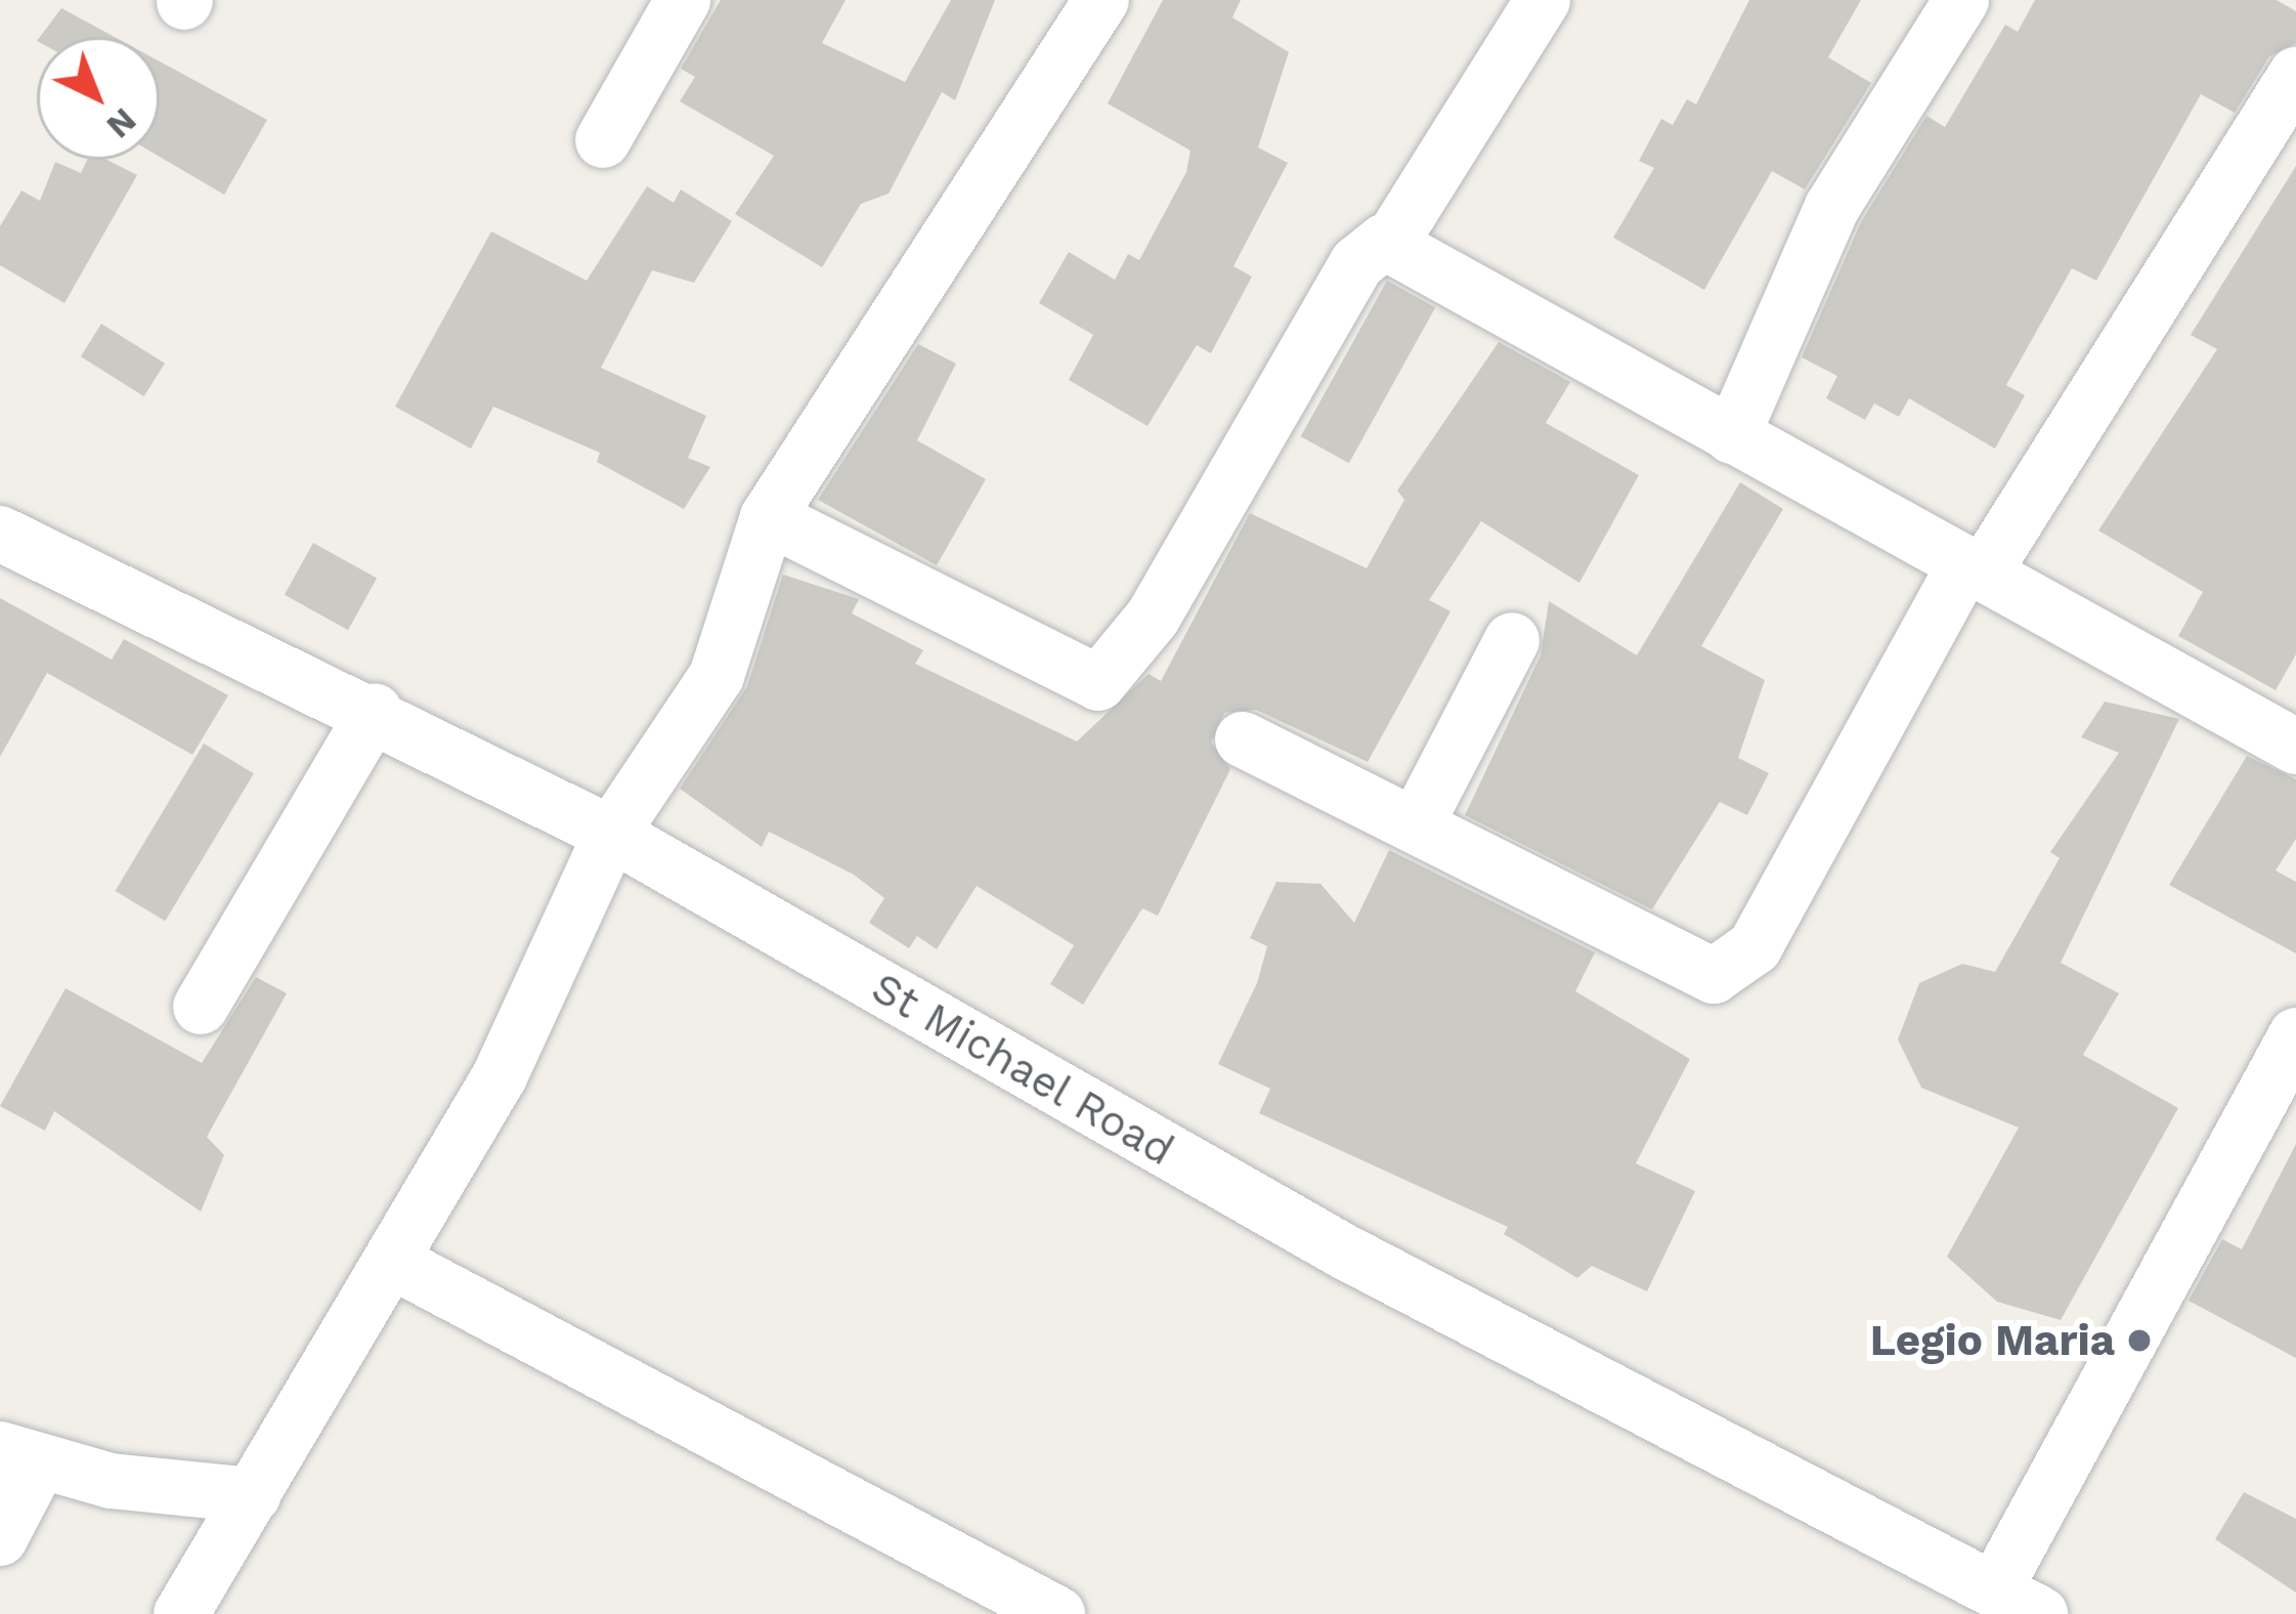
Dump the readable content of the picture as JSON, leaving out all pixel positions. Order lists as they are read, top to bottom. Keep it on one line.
{"streets":{"street":["St Michael Road"]},"places":["Legio Maria"],"north":"bottom right"}
